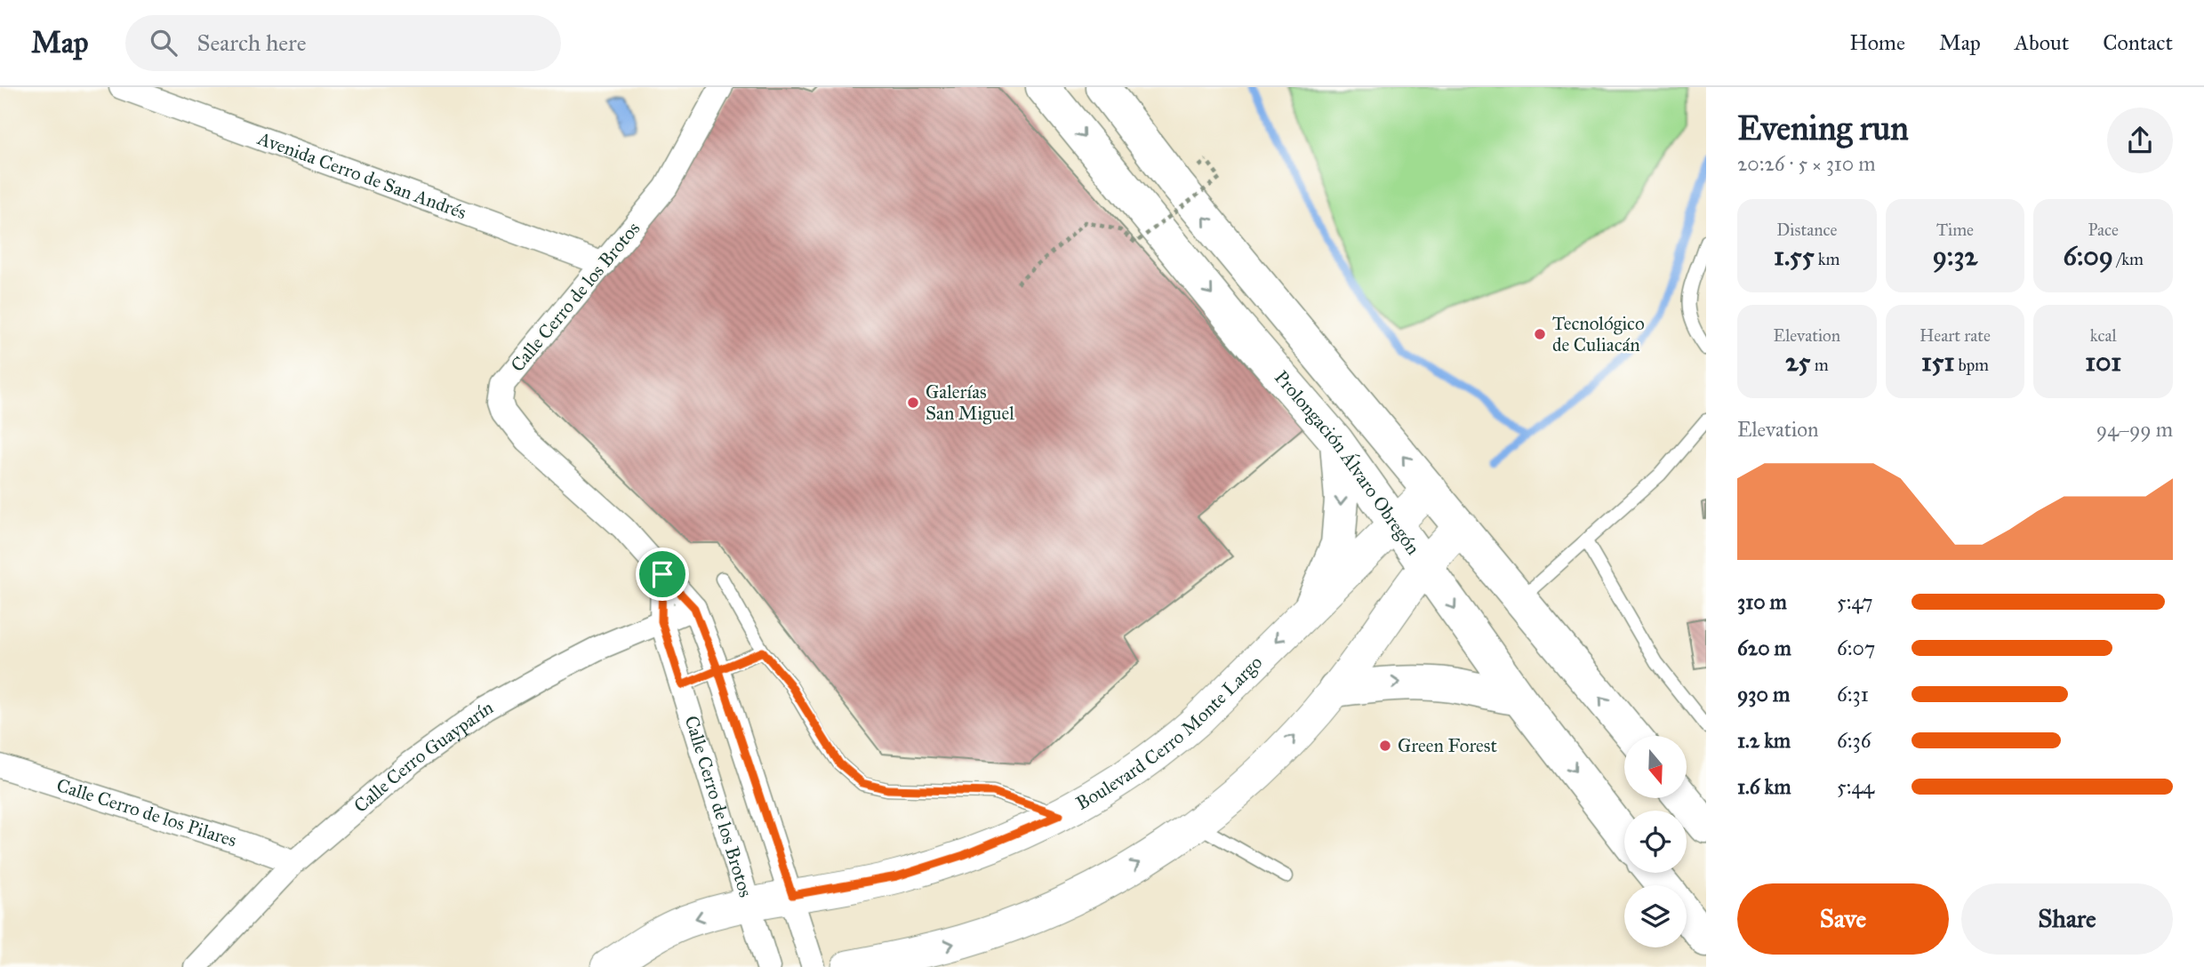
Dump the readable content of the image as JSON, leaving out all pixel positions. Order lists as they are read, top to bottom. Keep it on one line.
{"streets":{"main road":["Prolongación Álvaro Obregón"],"street":["Avenida Cerro de San Andrés","Calle Cerro de los Brotos","Boulevard Cerro Monte Largo","Calle Cerro Guayparín","Calle Cerro de los Pilares"]},"crossings":[["Avenida Cerro de San Andrés","Calle Cerro de los Brotos"],["Calle Cerro de los Brotos","Boulevard Cerro Monte Largo"],["Calle Cerro de los Brotos","Calle Cerro Guayparín"],["Prolongación Álvaro Obregón","Boulevard Cerro Monte Largo"],["Calle Cerro Guayparín","Calle Cerro de los Pilares"]],"places":["Tecnológico de Culiacán","Galerías San Miguel","Green Forest"],"north":"bottom","page":{"header":"Map","search":"Search here","nav":["Home","Map","About","Contact"],"heading":["Evening run","20:26 · 5 × 310 m"],"stats":[["Distance","1.55 km"],["Time","9:32"],["Pace","6:09 /km"],["Elevation","25 m"],["Heart rate","151 bpm"],["kcal","101"]],"chart":["Elevation","94–99 m"],"list":[{"name":"310 m","note":"5:47"},{"name":"620 m","note":"6:07"},{"name":"930 m","note":"6:31"},{"name":"1.2 km","note":"6:36"},{"name":"1.6 km","note":"5:44"}],"buttons":["Save","Share"]}}
